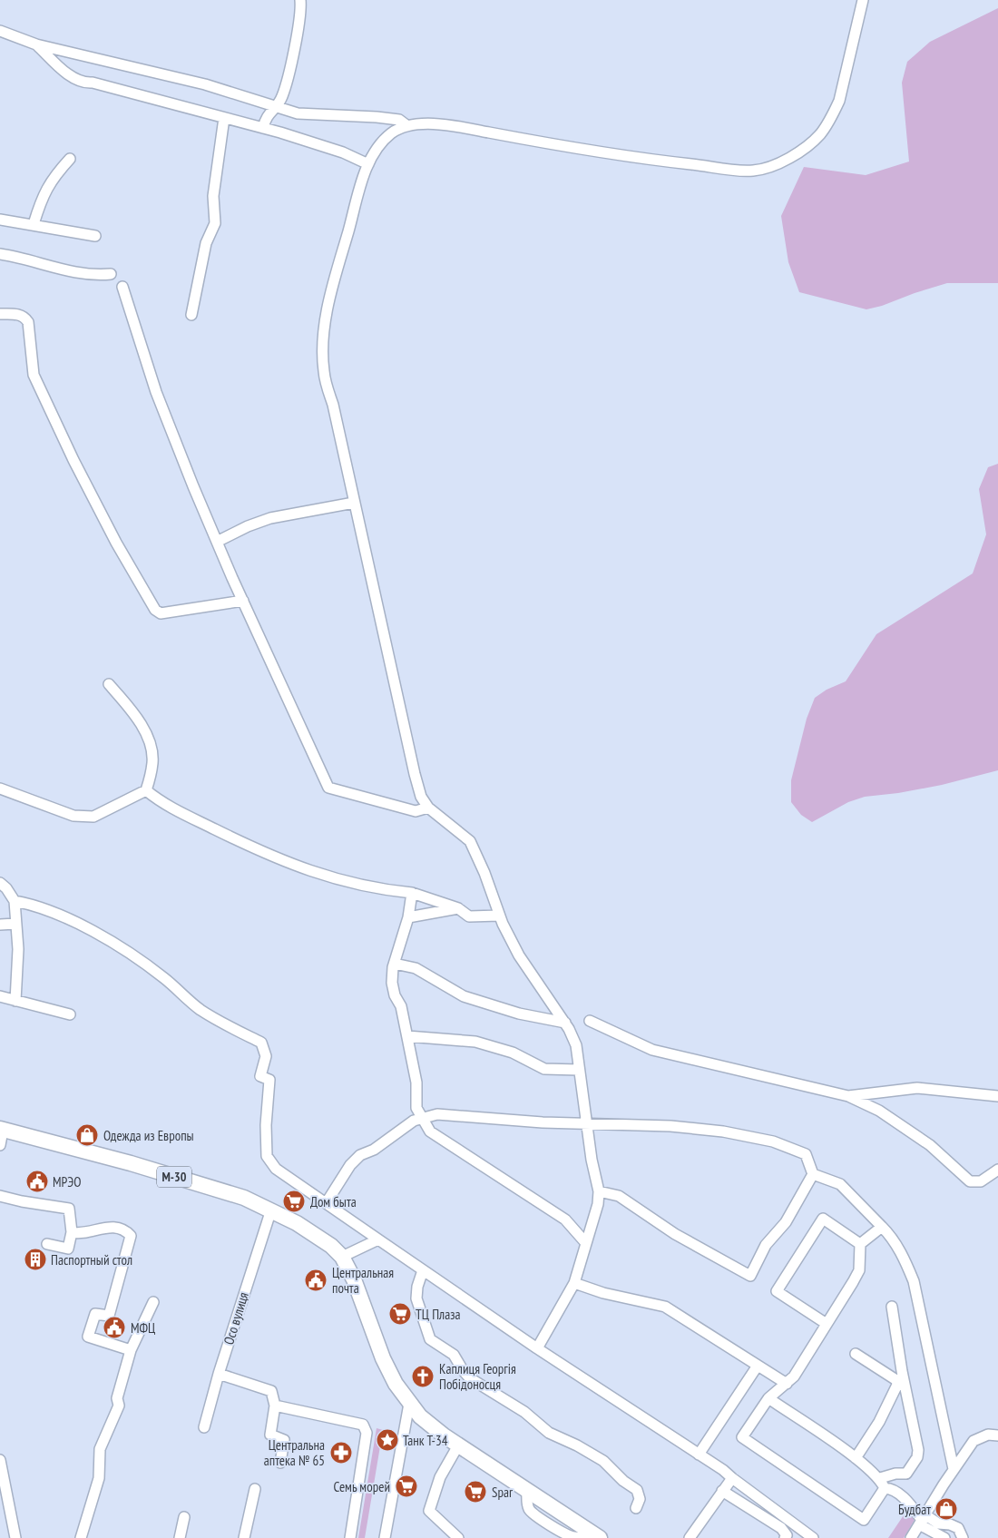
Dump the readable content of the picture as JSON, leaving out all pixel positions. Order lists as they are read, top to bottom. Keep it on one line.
{"streets":{"highway":["М-30"],"street":["Осо вулиця"]},"crossings":[["М-30","Осо вулиця"]],"places":{"shop":["Одежда из Европы","Будбат"],"public building":["МРЭО","Центральная почта","МФЦ"],"supermarket":["Дом быта","ТЦ Плаза","Семь морей","Spar"],"building":["Паспортный стол"],"church":["Каплиця Георгія Побідоносця"],"place":["Танк Т-34"],"pharmacy":["Центральна аптека № 65"]}}
